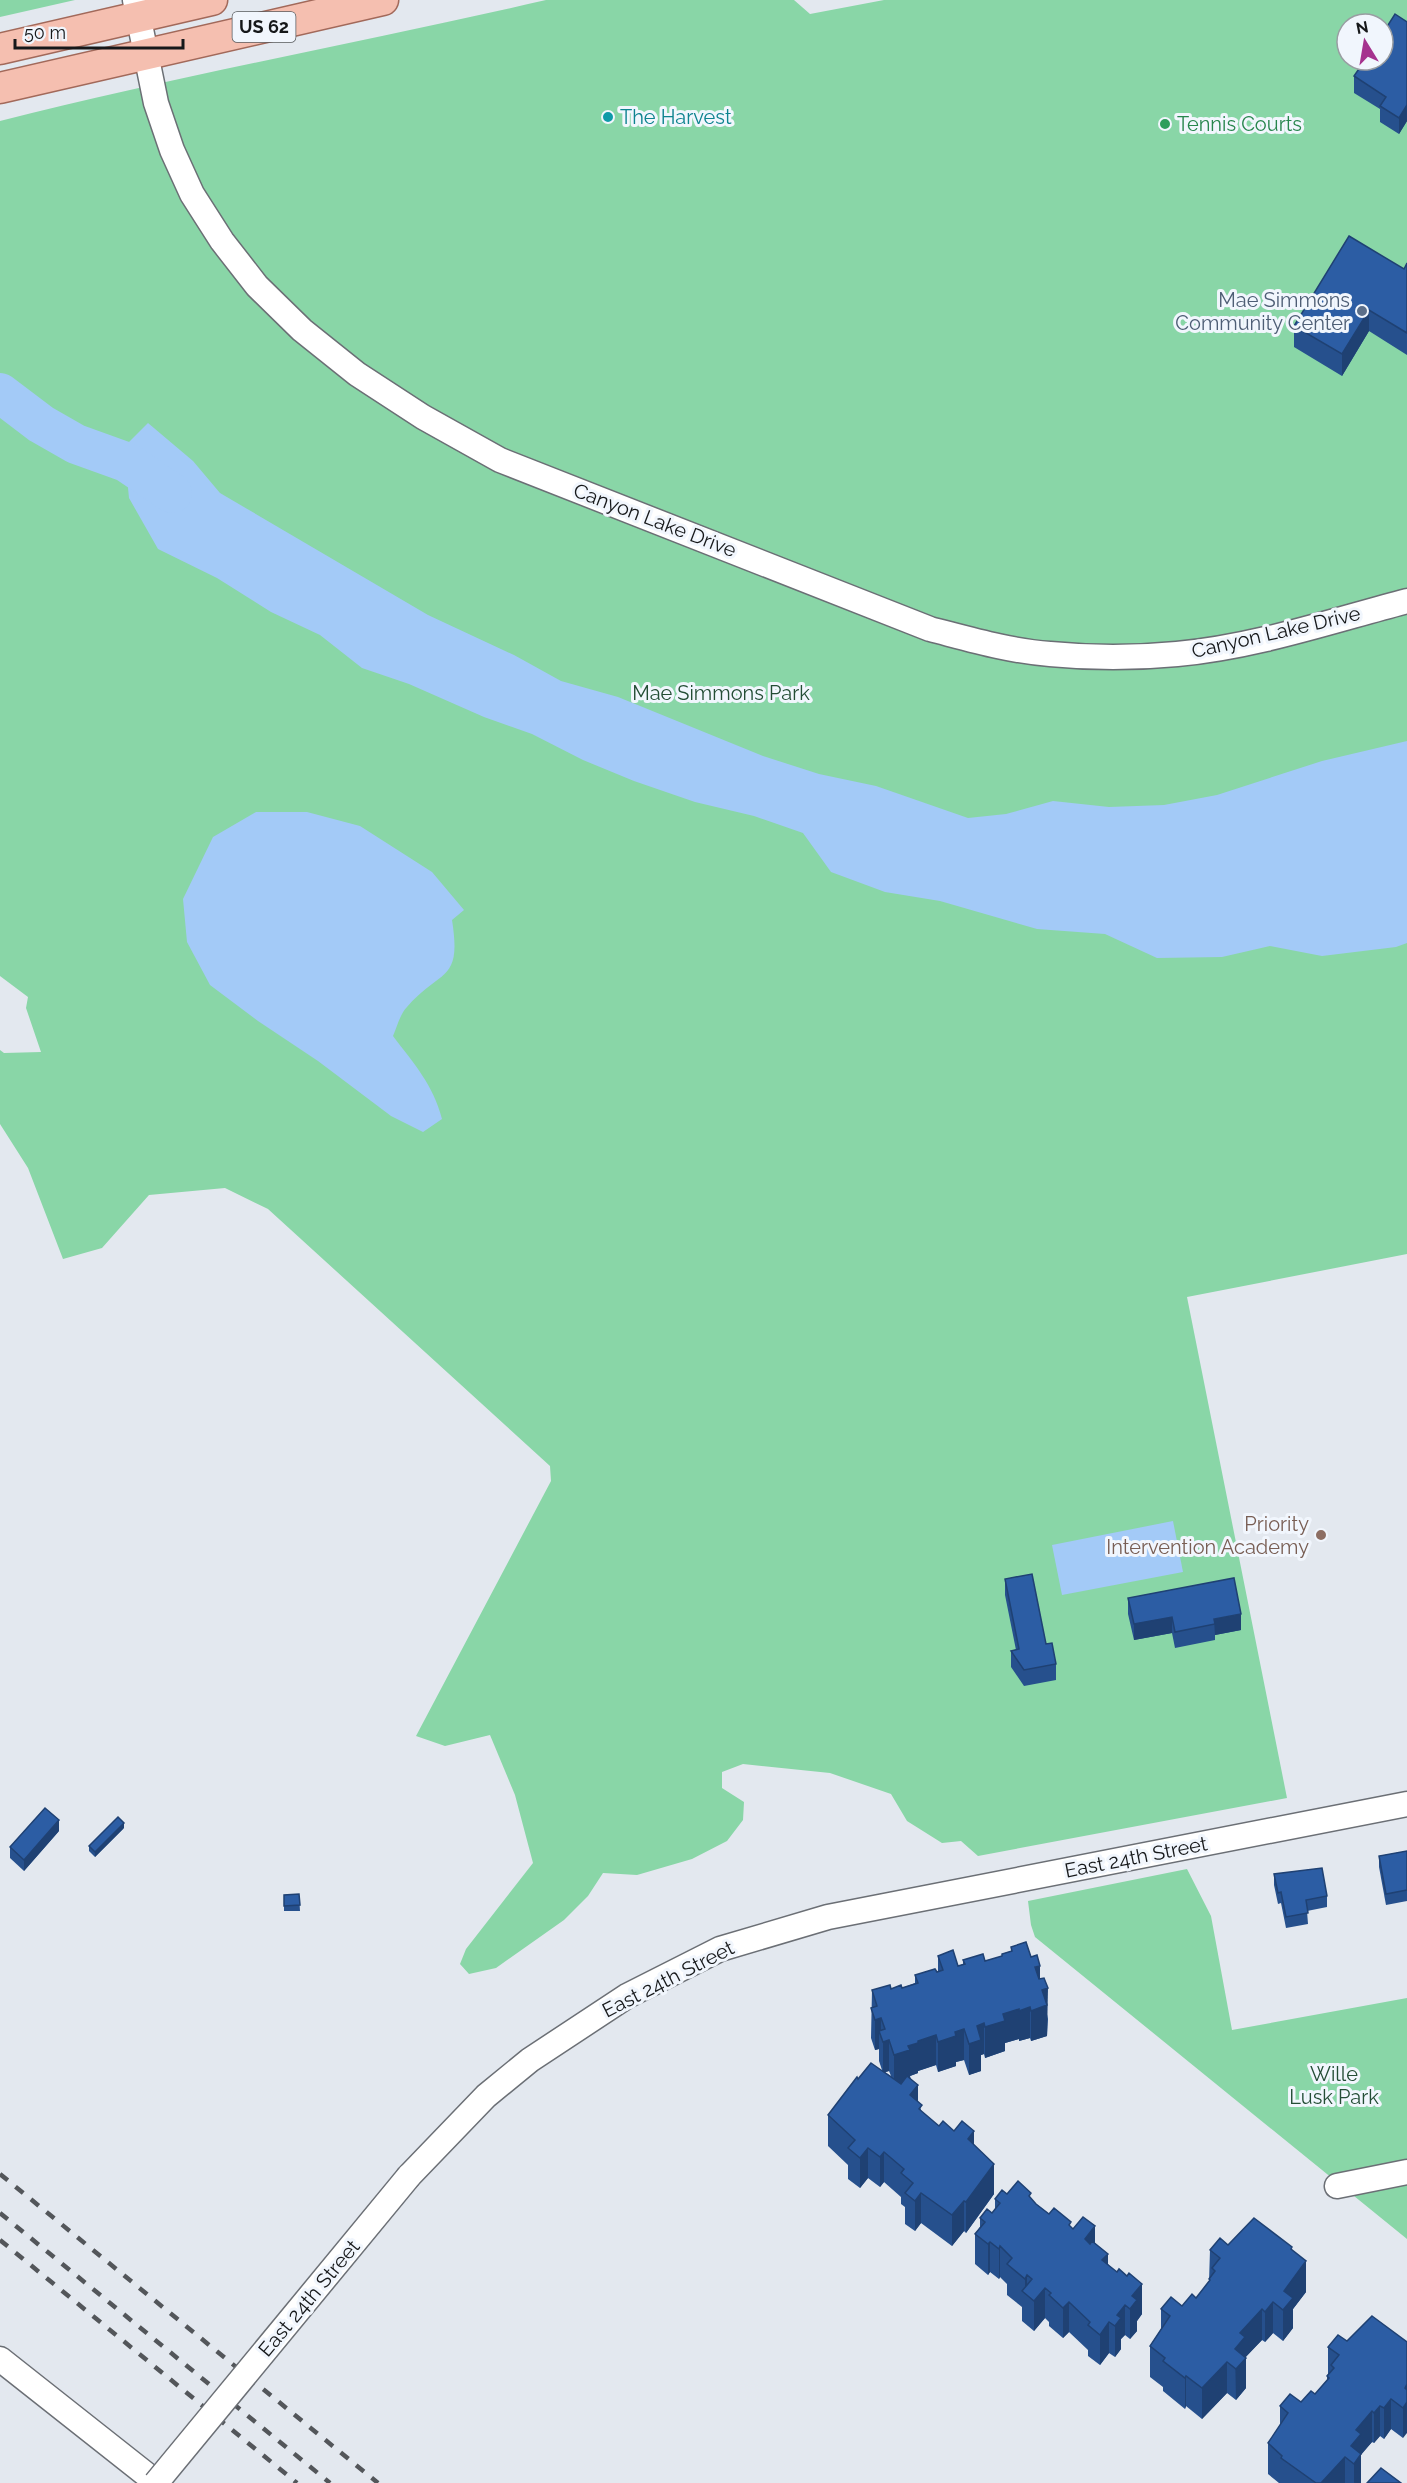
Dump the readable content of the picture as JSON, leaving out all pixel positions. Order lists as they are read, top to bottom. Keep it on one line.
{"streets":{"main road":["US 62"],"street":["Canyon Lake Drive","East 24th Street"]},"crossings":[["US 62","Canyon Lake Drive"]],"parks":["Mae Simmons Park","Wille Lusk Park"],"places":["The Harvest","Tennis Courts","Mae Simmons Community Center","Priority Intervention Academy"],"scale_bar":"50 m","north":"top"}
